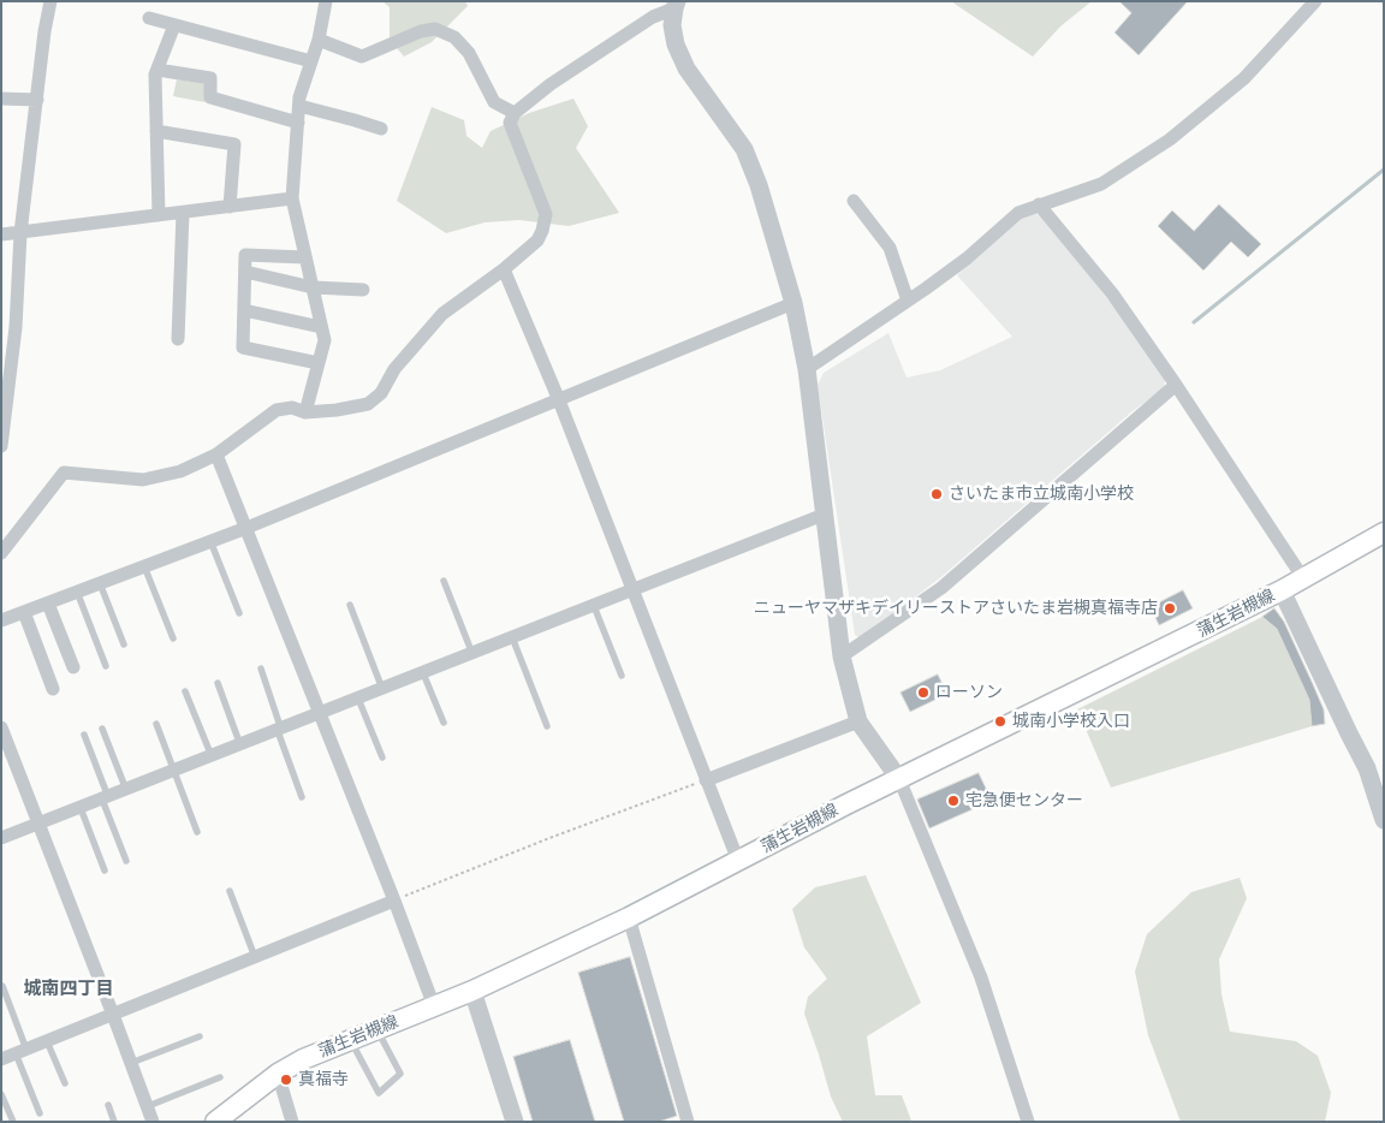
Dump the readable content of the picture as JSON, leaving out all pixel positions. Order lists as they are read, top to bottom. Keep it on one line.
{"streets":{"main road":["蒲生岩槻線"]},"districts":["城南四丁目"],"places":["さいたま市立城南小学校","ニューヤマザキデイリーストアさいたま岩槻真福寺店","ローソン","城南小学校入口","宅急便センター","真福寺"]}
